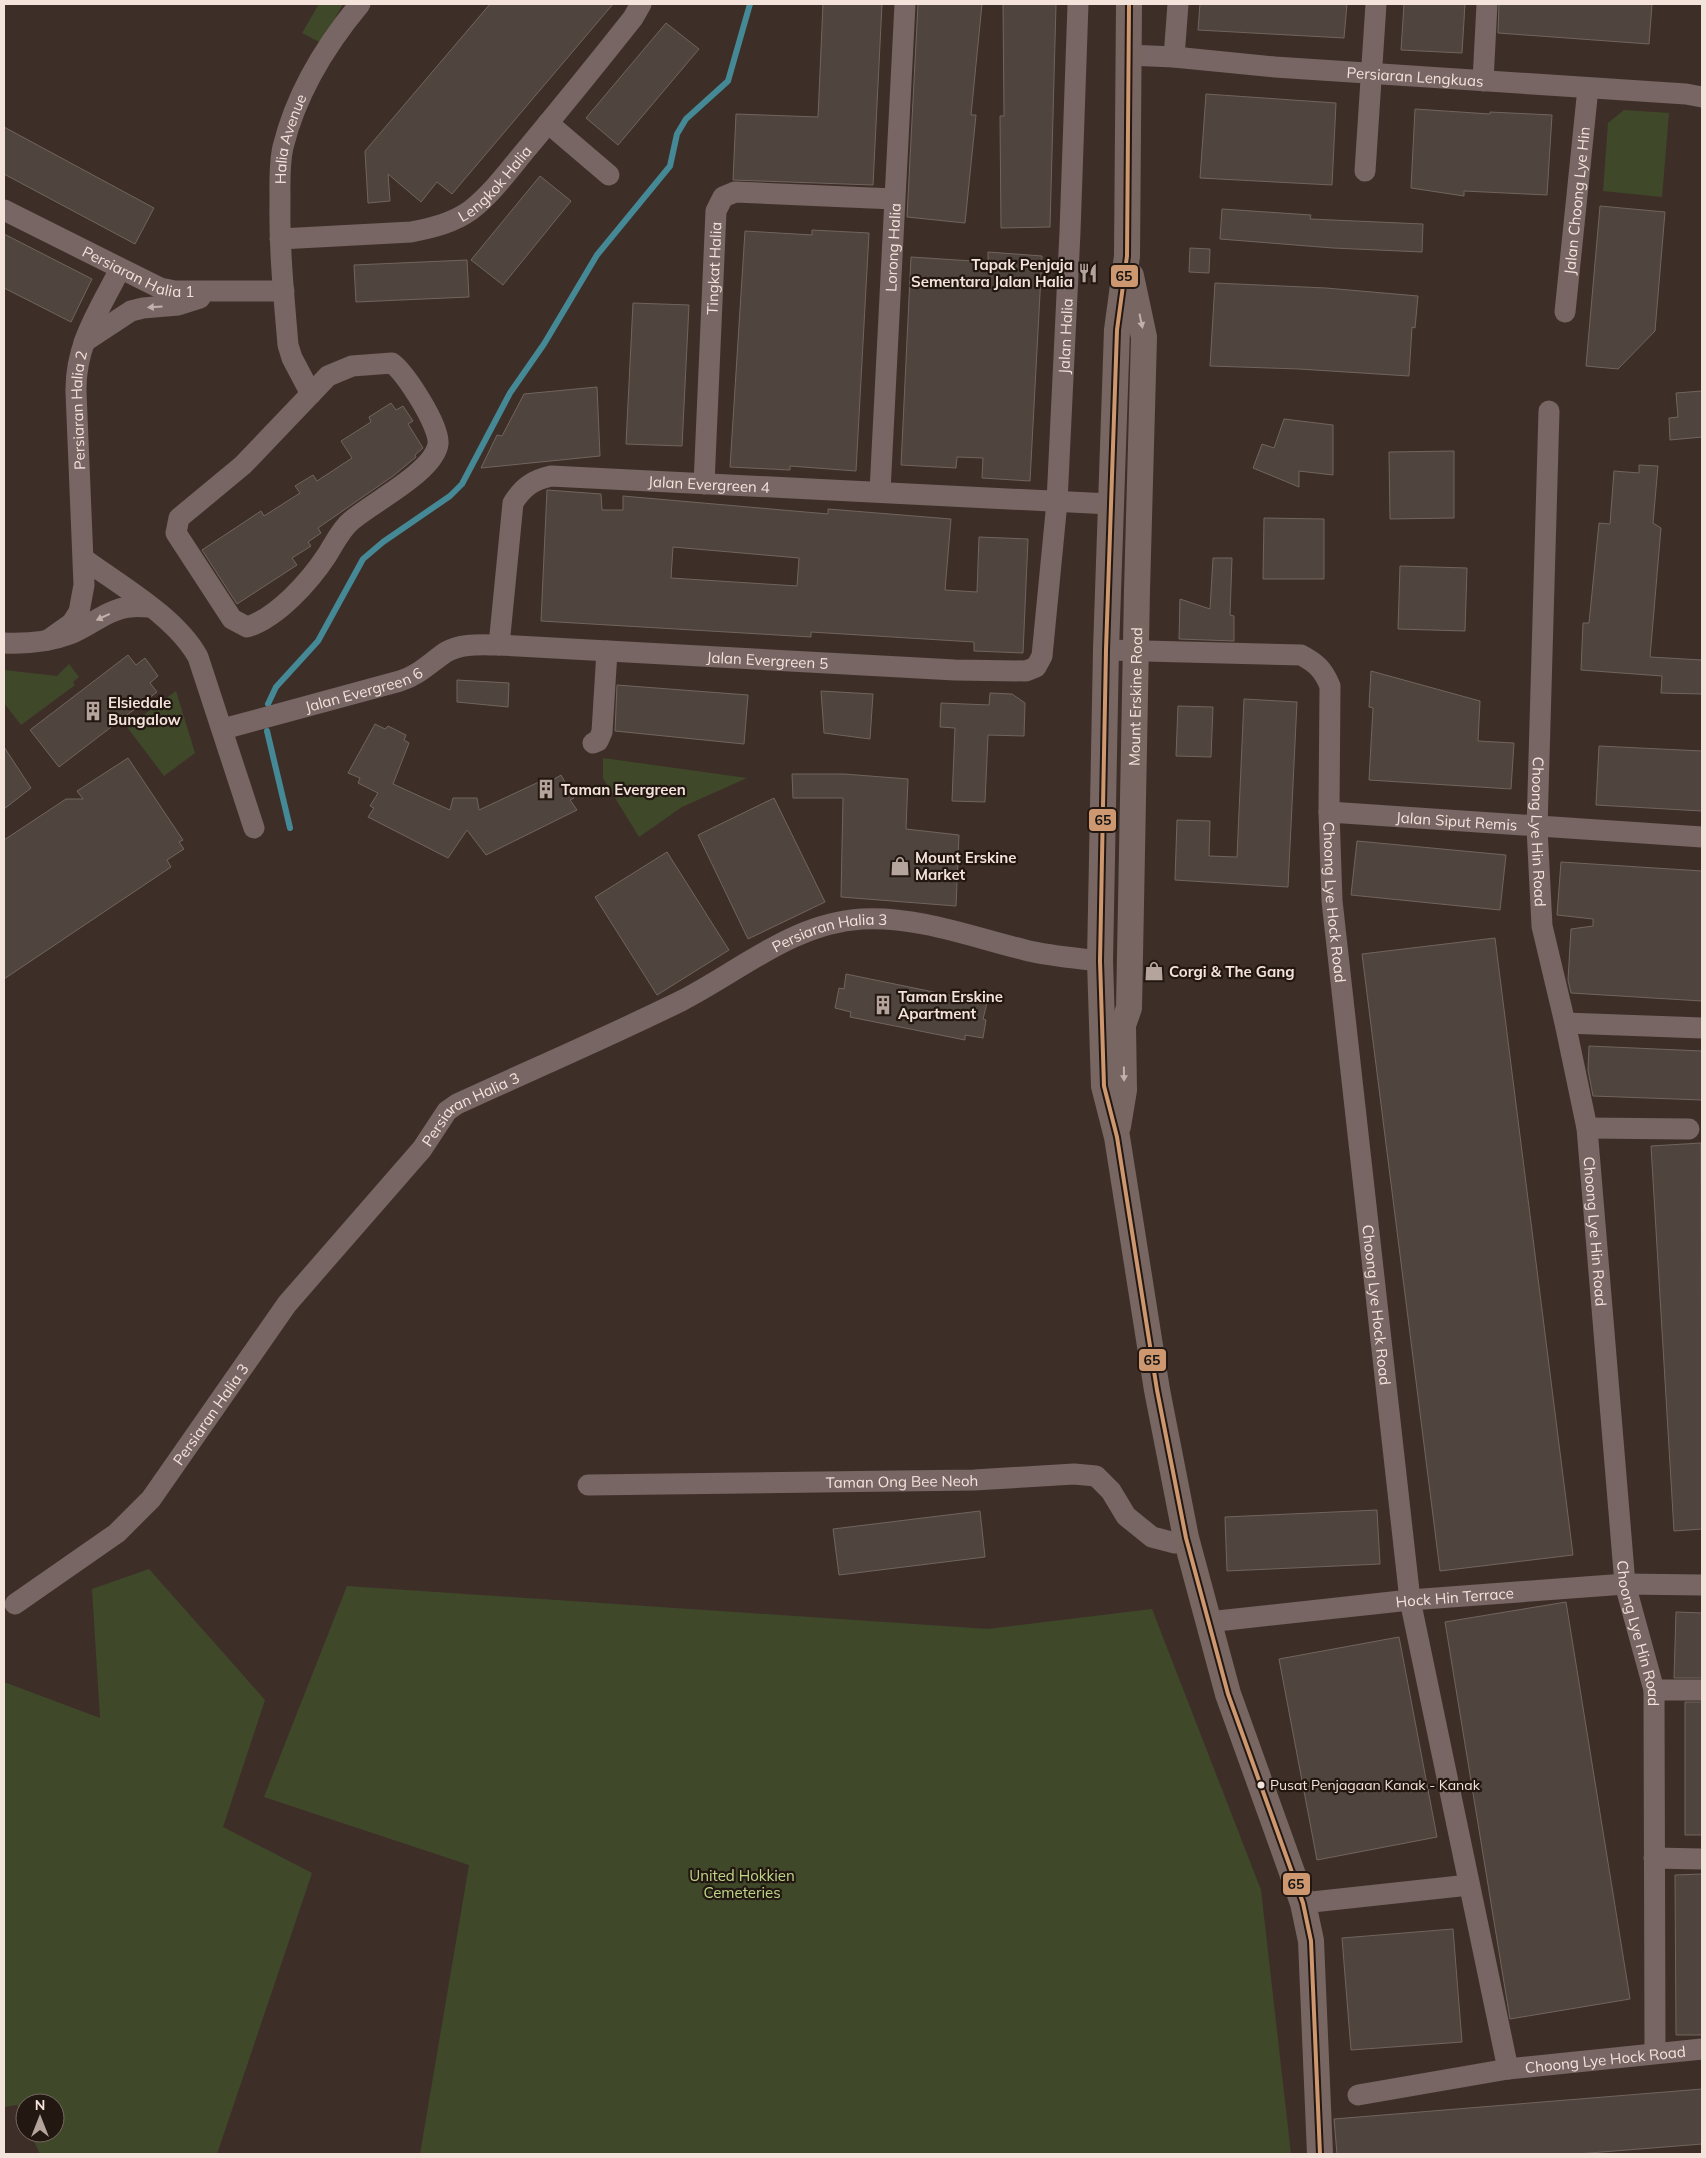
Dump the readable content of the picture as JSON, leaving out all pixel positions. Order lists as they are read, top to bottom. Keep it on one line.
{"streets":{"main road":["Mount Erskine Road"],"street":["Persiaran Lengkuas","Halia Avenue","Lengkok Halia","Jalan Choong Lye Hin","Lorong Halia","Tingkat Halia","Persiaran Halia 1","Jalan Halia","Persiaran Halia 2","Jalan Evergreen 4","Jalan Evergreen 5","Jalan Evergreen 6","Jalan Siput Remis","Choong Lye Hin Road","Choong Lye Hock Road","Persiaran Halia 3","Taman Ong Bee Neoh","Hock Hin Terrace"]},"crossings":[["Persiaran Lengkuas","Jalan Choong Lye Hin"],["Persiaran Lengkuas","Mount Erskine Road"],["Halia Avenue","Lengkok Halia"],["Halia Avenue","Persiaran Halia 1"],["Lorong Halia","Tingkat Halia"],["Lorong Halia","Jalan Evergreen 4"],["Tingkat Halia","Jalan Evergreen 4"],["Persiaran Halia 1","Persiaran Halia 2"],["Jalan Halia","Jalan Evergreen 4"],["Jalan Halia","Jalan Evergreen 5"],["Jalan Evergreen 4","Jalan Evergreen 5"],["Jalan Evergreen 4","Jalan Evergreen 6"],["Jalan Evergreen 4","Mount Erskine Road"],["Jalan Evergreen 5","Jalan Evergreen 6"],["Mount Erskine Road","Choong Lye Hock Road"],["Mount Erskine Road","Persiaran Halia 3"],["Mount Erskine Road","Taman Ong Bee Neoh"],["Mount Erskine Road","Hock Hin Terrace"],["Jalan Siput Remis","Choong Lye Hin Road"],["Jalan Siput Remis","Choong Lye Hock Road"],["Choong Lye Hin Road","Choong Lye Hock Road"],["Choong Lye Hin Road","Hock Hin Terrace"],["Choong Lye Hock Road","Hock Hin Terrace"]],"parks":["United Hokkien Cemeteries"],"places":{"restaurant":["Tapak Penjaja Sementara Jalan Halia"],"building":["Elsiedale Bungalow","Taman Evergreen","Taman Erskine Apartment"],"shop":["Mount Erskine Market","Corgi & The Gang"],"other":["Pusat Penjagaan Kanak - Kanak"]},"lines":["transit line 65"],"north":"top"}
